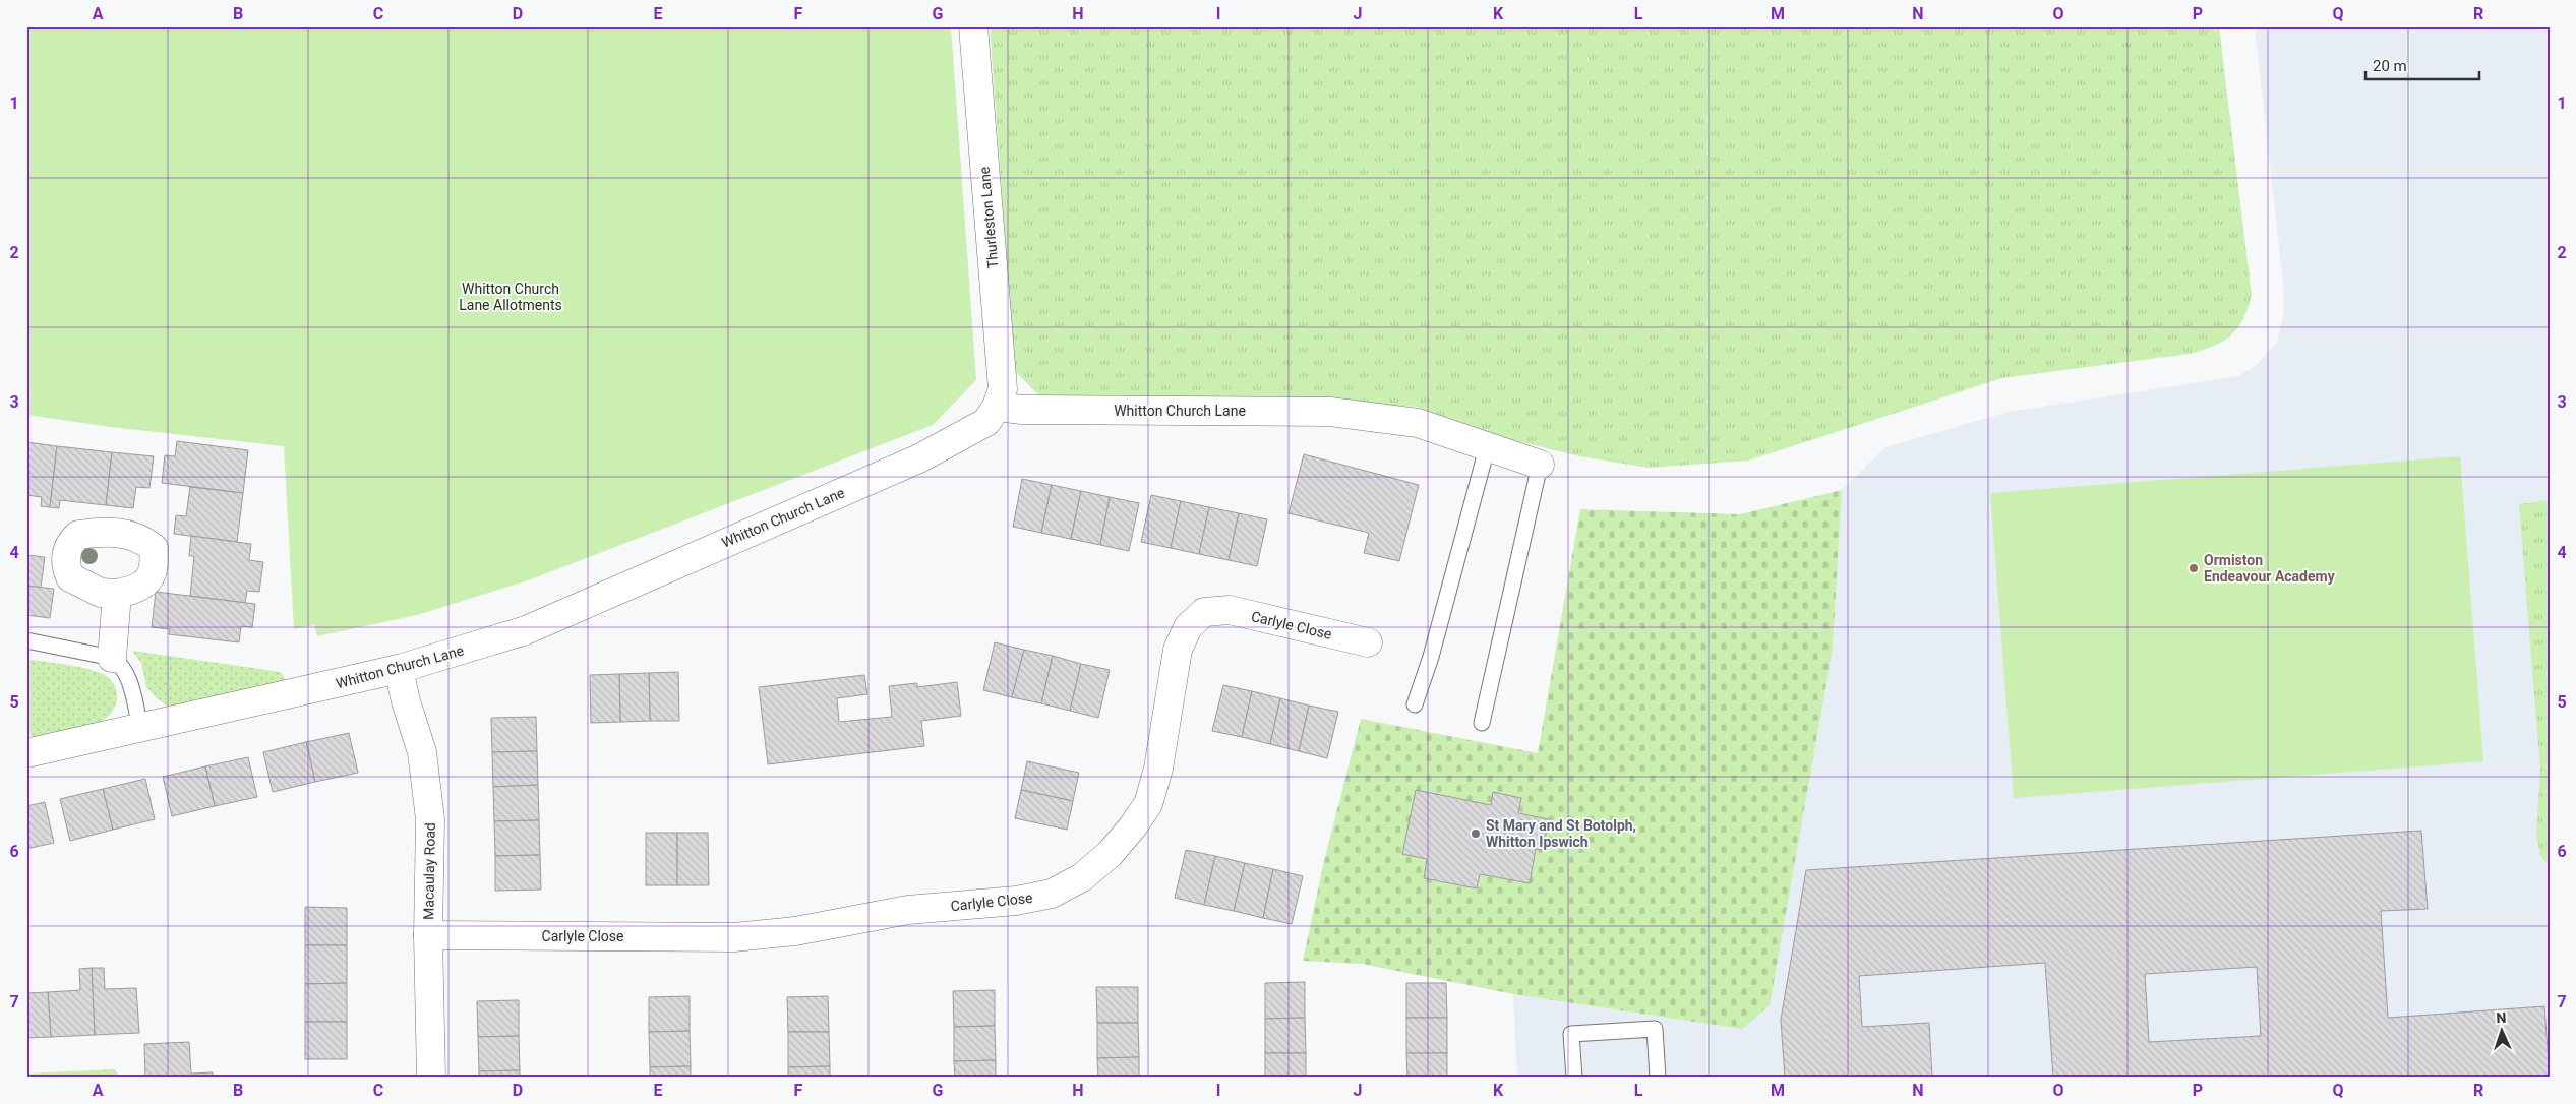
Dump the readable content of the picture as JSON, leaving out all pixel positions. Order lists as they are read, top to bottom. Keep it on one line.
{"streets":{"street":["Thurleston Lane","Whitton Church Lane","Carlyle Close","Macaulay Road"]},"crossings":[["Thurleston Lane","Whitton Church Lane"],["Whitton Church Lane","Macaulay Road"],["Carlyle Close","Macaulay Road"]],"parks":["Whitton Church Lane Allotments"],"places":["Ormiston Endeavour Academy","St Mary and St Botolph, Whitton Ipswich"],"scale_bar":"20 m","north":"top","grid":{"columns":["A","B","C","D","E","F","G","H","I","J","K","L","M","N","O","P","Q","R"],"rows":["1","2","3","4","5","6","7"]}}
